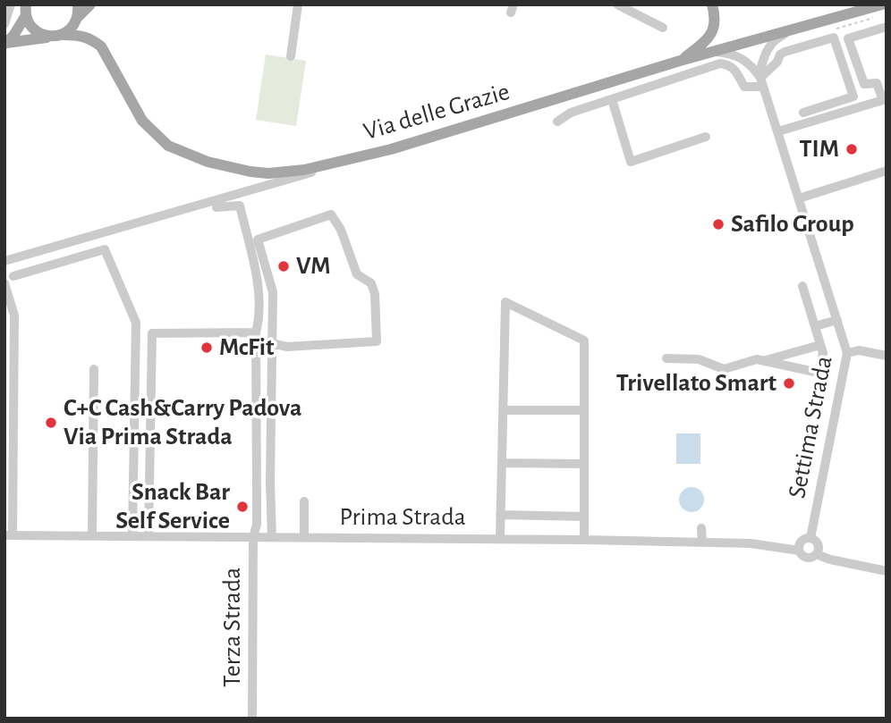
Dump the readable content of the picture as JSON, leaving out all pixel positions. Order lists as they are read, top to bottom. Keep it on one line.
{"streets":{"main road":["Via delle Grazie"],"street":["Settima Strada","Prima Strada","Terza Strada"]},"crossings":[["Via delle Grazie","Settima Strada"],["Via delle Grazie","Terza Strada"],["Settima Strada","Prima Strada"],["Prima Strada","Terza Strada"]],"places":["TIM","Safilo Group","VM","McFit","Trivellato Smart","C+C Cash&Carry Padova Via Prima Strada","Snack Bar Self Service"]}
